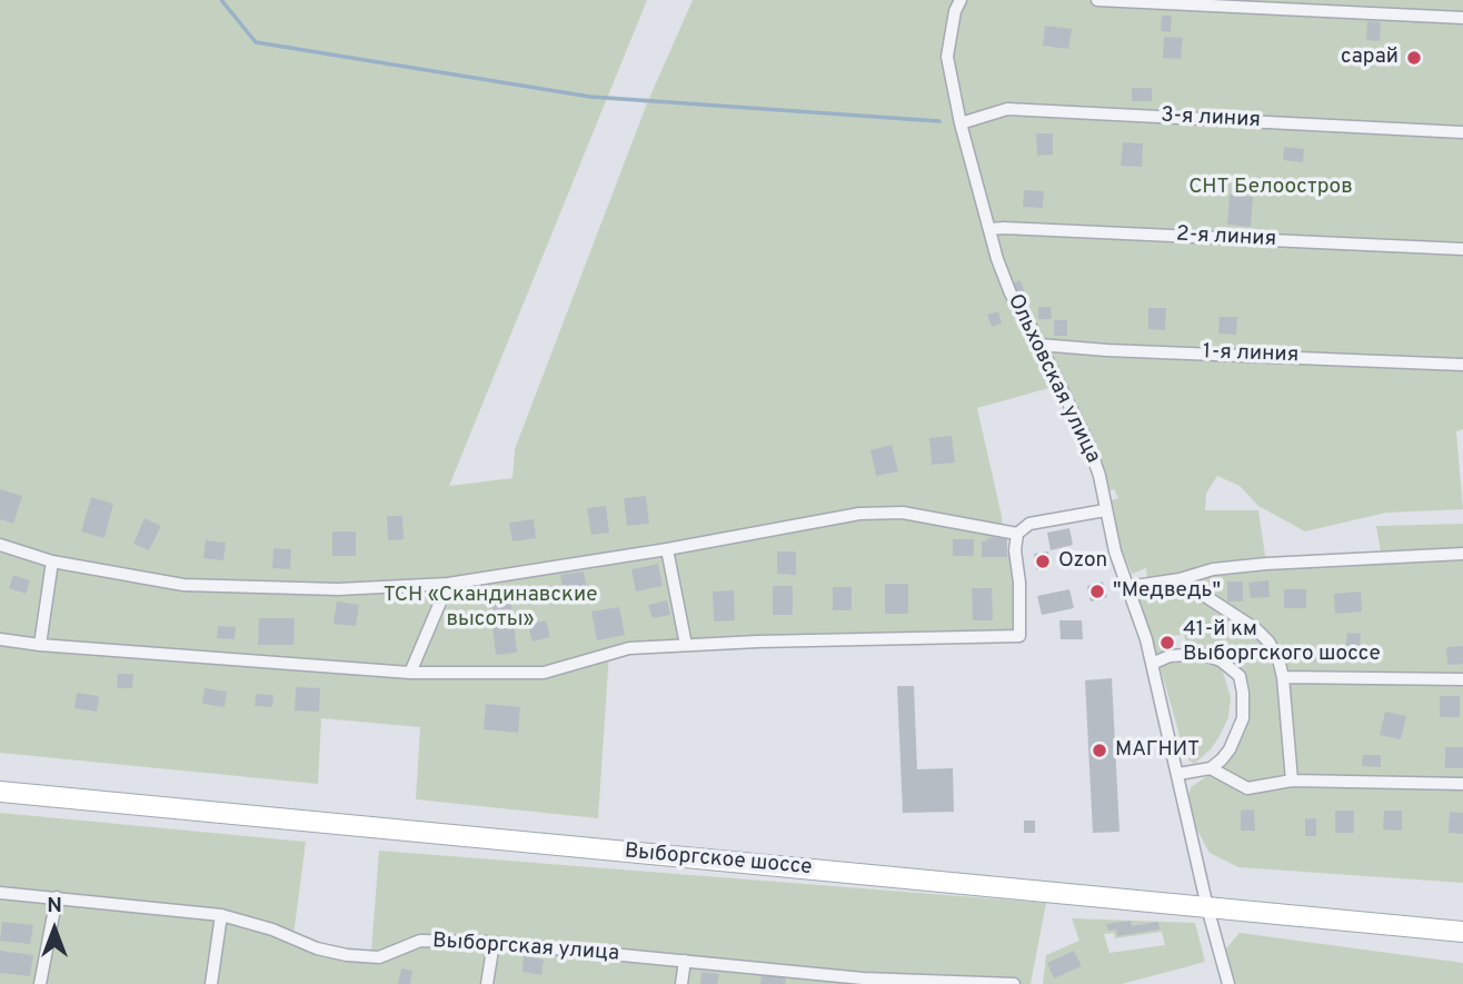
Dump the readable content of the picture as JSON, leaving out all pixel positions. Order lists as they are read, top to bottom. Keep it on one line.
{"streets":{"main road":["Выборгское шоссе"],"street":["3-я линия","2-я линия","1-я линия","Ольховская улица","Выборгская улица"]},"crossings":[["3-я линия","Ольховская улица"],["2-я линия","Ольховская улица"],["1-я линия","Ольховская улица"],["Ольховская улица","Выборгское шоссе"]],"parks":["СНТ Белоостров","ТСН «Скандинавские высоты»"],"places":["сарай","Ozon","\"Медведь\"","41-й км Выборгского шоссе","МАГНИТ"],"north":"top"}
